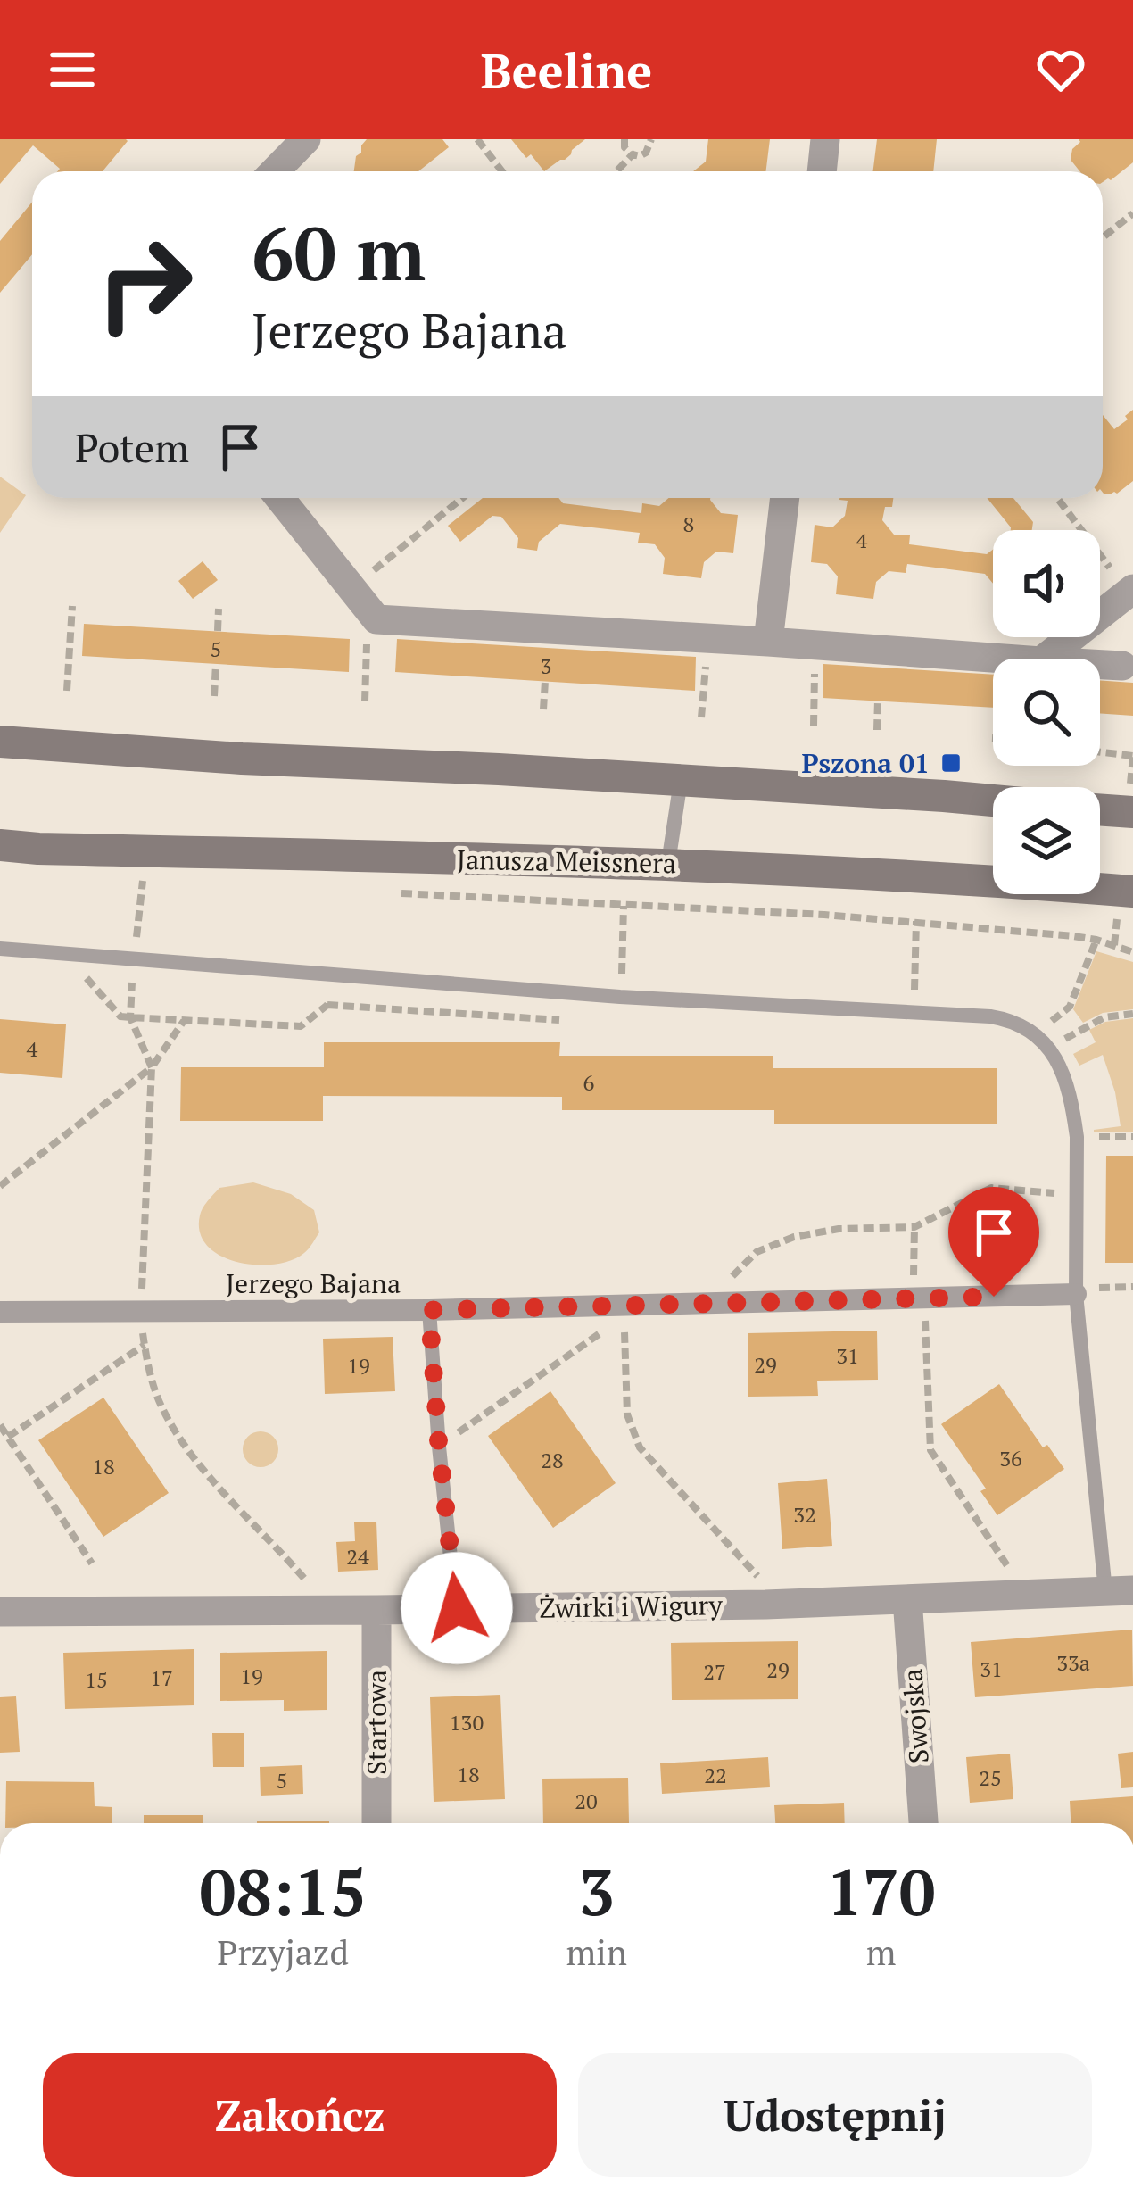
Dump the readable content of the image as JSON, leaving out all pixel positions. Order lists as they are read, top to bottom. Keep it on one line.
{"streets":{"main road":["Janusza Meissnera"],"street":["Jerzego Bajana","Żwirki i Wigury","Swojska","Startowa"]},"crossings":[["Żwirki i Wigury","Swojska"],["Żwirki i Wigury","Startowa"]],"places":{"transit":["Pszona 01"]},"house_numbers":["8","4","5","3","4","6","31","29","19","36","28","18","32","24","33a","31","29","27","19","17","15","130","18","22","25","5","20"],"page":{"header":"Beeline","turn":["60 m","Jerzego Bajana"],"then":"Potem","eta":["08:15","Przyjazd","3","min","170","m"],"buttons":["Zakończ","Udostępnij"]}}
